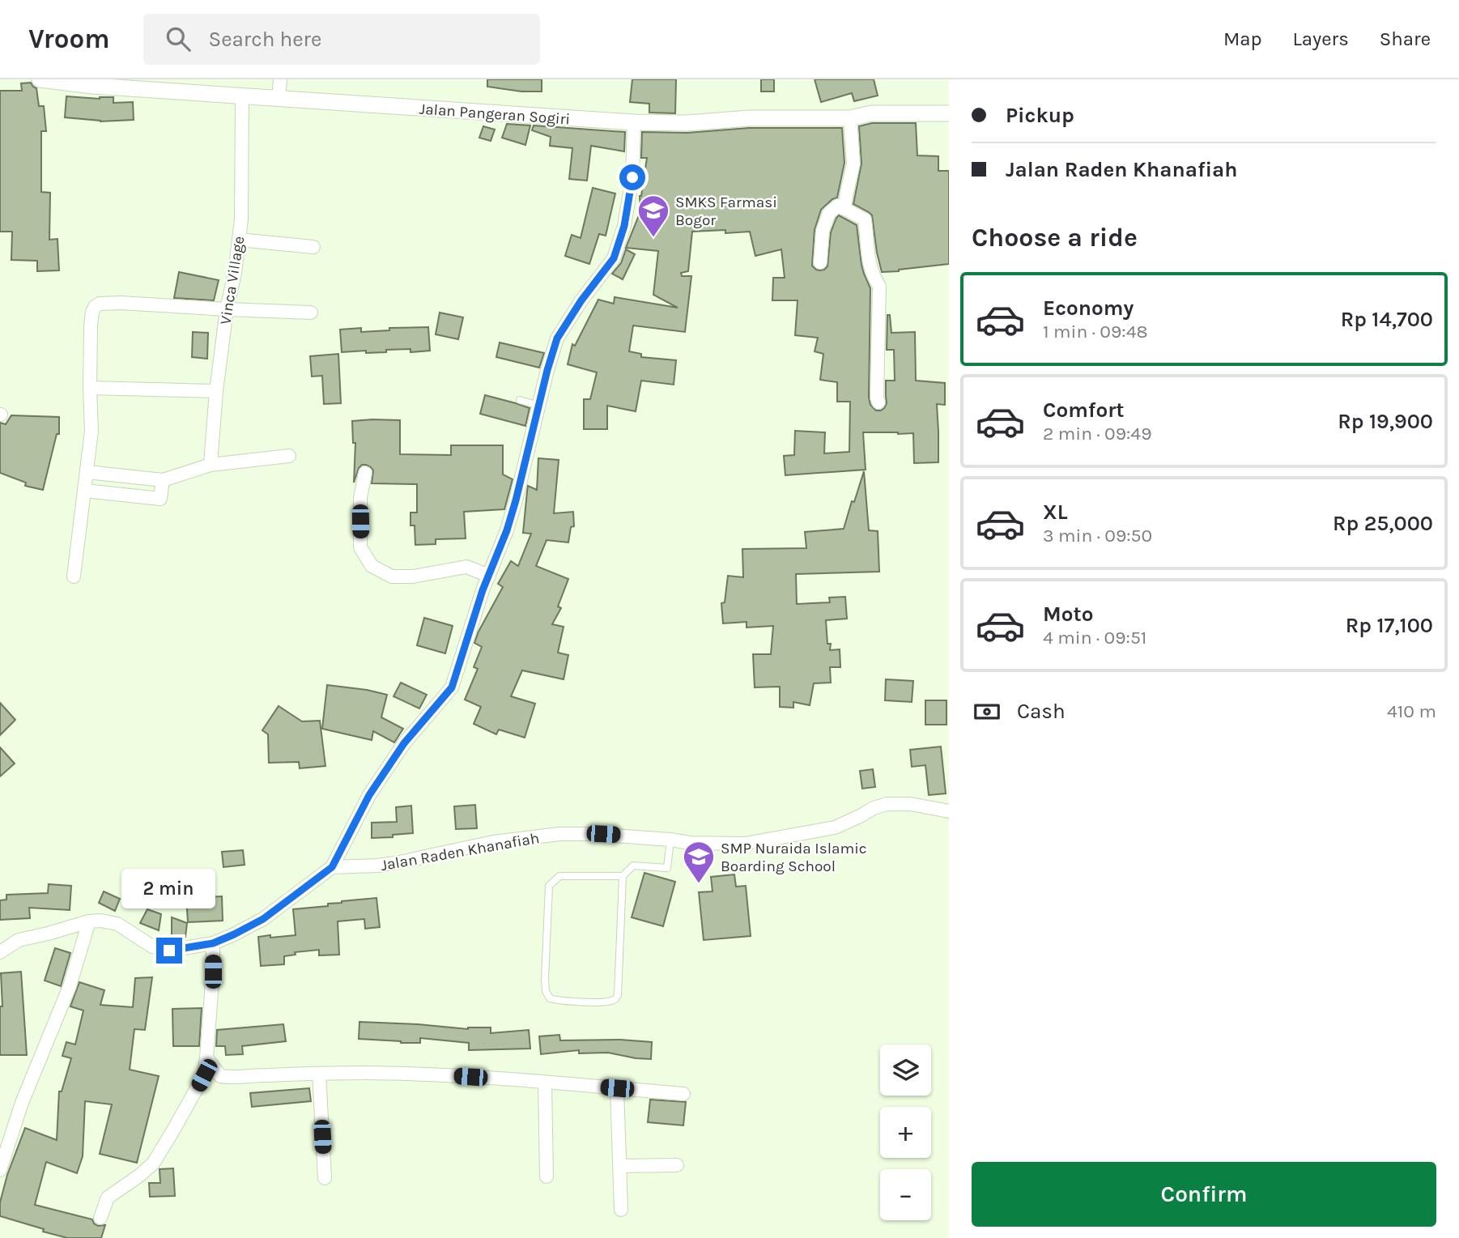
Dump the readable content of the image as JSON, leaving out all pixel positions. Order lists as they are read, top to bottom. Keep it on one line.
{"streets":{"street":["Jalan Pangeran Sogiri","Vinca Village","Jalan Raden Khanafiah"]},"crossings":[["Jalan Pangeran Sogiri","Vinca Village"]],"places":{"school or university":["SMKS Farmasi Bogor","SMP Nuraida Islamic Boarding School"]},"page":{"header":"Vroom","search":"Search here","nav":["Map","Layers","Share"],"banner":["Pickup","Jalan Raden Khanafiah"],"heading":"Choose a ride","list":[{"name":"Economy","note":"1 min · 09:48","value":"Rp 14,700"},{"name":"Comfort","note":"2 min · 09:49","value":"Rp 19,900"},{"name":"XL","note":"3 min · 09:50","value":"Rp 25,000"},{"name":"Moto","note":"4 min · 09:51","value":"Rp 17,100"}],"pay":["Cash","410 m"],"bubble":"2 min","map_buttons":["+","−"],"buttons":"Confirm"}}
